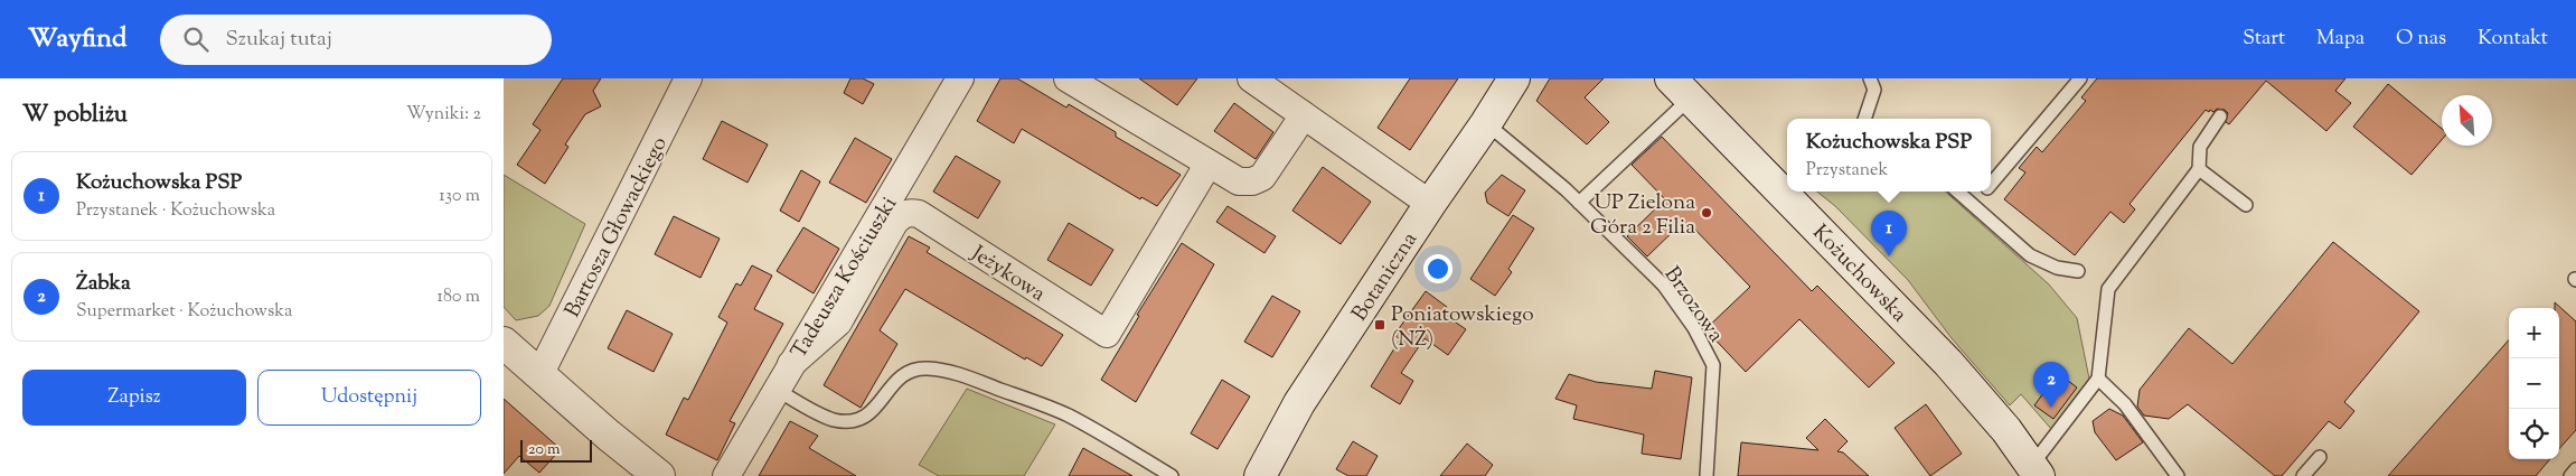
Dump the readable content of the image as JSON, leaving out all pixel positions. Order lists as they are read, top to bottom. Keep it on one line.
{"streets":{"main road":["Kożuchowska","Botaniczna"],"street":["Bartosza Głowackiego","Jeżykowa","Tadeusza Kościuszki"],"lane":["Brzozowa"]},"crossings":[["Jeżykowa","Tadeusza Kościuszki"],["Botaniczna","Brzozowa"]],"places":{"other":["UP Zielona Góra 2 Filia"],"transit":["Poniatowskiego (NŻ)"]},"scale_bar":"20 m","north":"top left","page":{"header":"Wayfind","search":"Szukaj tutaj","nav":["Start","Mapa","O nas","Kontakt"],"heading":["W pobliżu","Wyniki: 2"],"popup":["Kożuchowska PSP","Przystanek"],"list":[{"mark":"1","name":"Kożuchowska PSP","note":"Przystanek · Kożuchowska","value":"130 m"},{"mark":"2","name":"Żabka","note":"Supermarket · Kożuchowska","value":"180 m"}],"pins":["1","2"],"map_buttons":["+","−"],"buttons":["Zapisz","Udostępnij"],"scale":"20 m"}}
